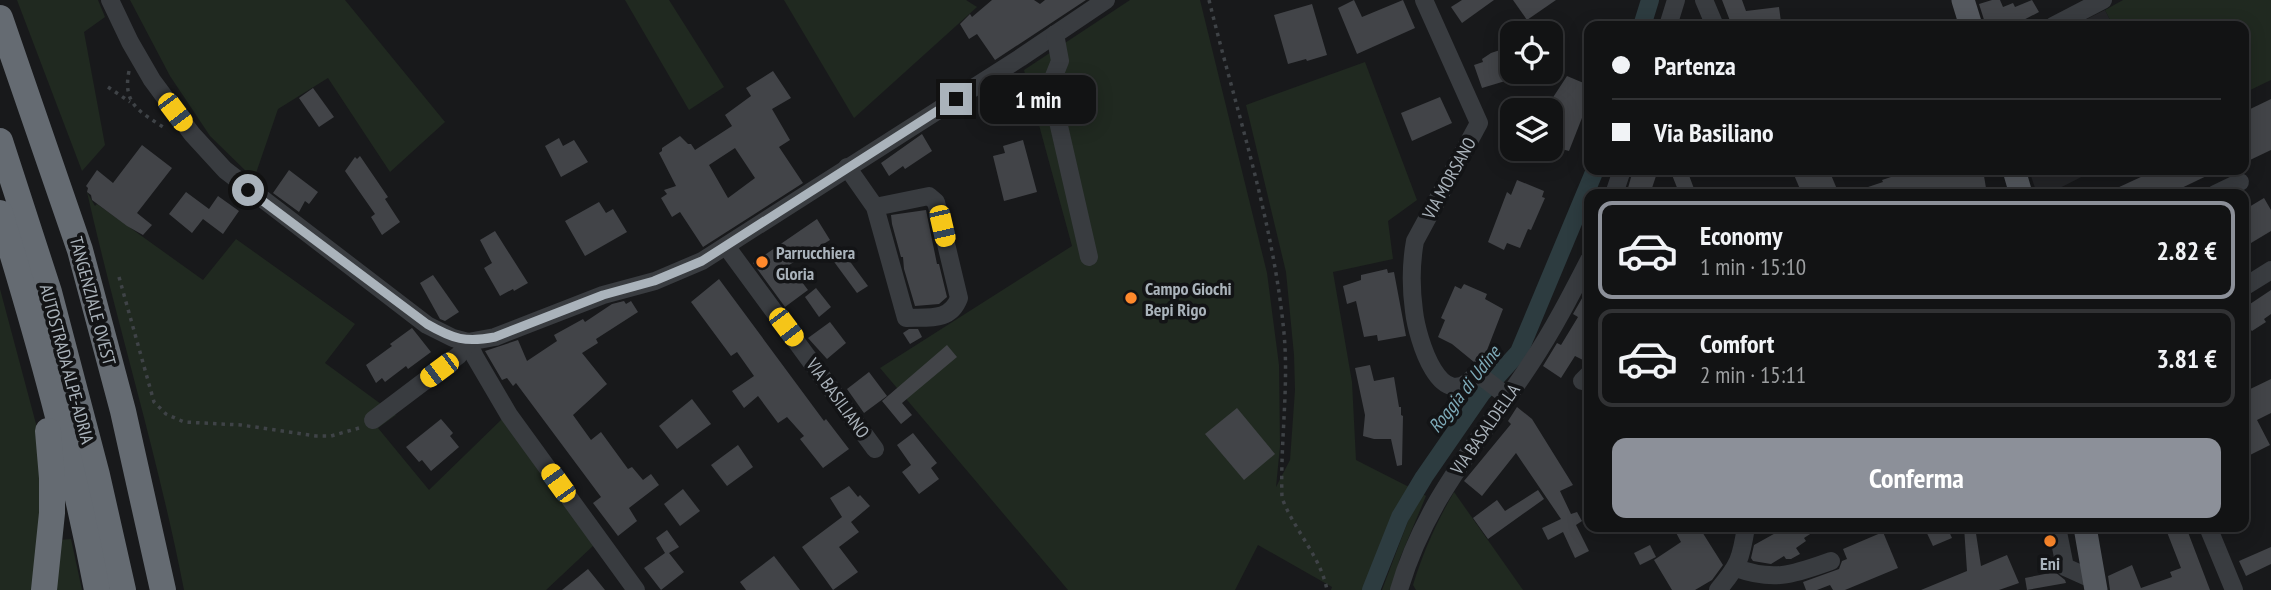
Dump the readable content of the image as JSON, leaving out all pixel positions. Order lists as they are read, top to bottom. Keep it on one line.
{"streets":{"highway":["TANGENZIALE OVEST","AUTOSTRADA ALPE-ADRIA"],"street":["VIA MORSANO","VIA BASILIANO","VIA BASALDELLA"]},"crossings":[["VIA MORSANO","VIA BASALDELLA"]],"water":["Roggia di Udine"],"places":["Parrucchiera Gloria","Campo Giochi Bepi Rigo","Eni"],"page":{"banner":["Partenza","Via Basiliano"],"bubble":"1 min","list":[{"name":"Economy","note":"1 min · 15:10","value":"2.82 €"},{"name":"Comfort","note":"2 min · 15:11","value":"3.81 €"}],"buttons":"Conferma"}}
